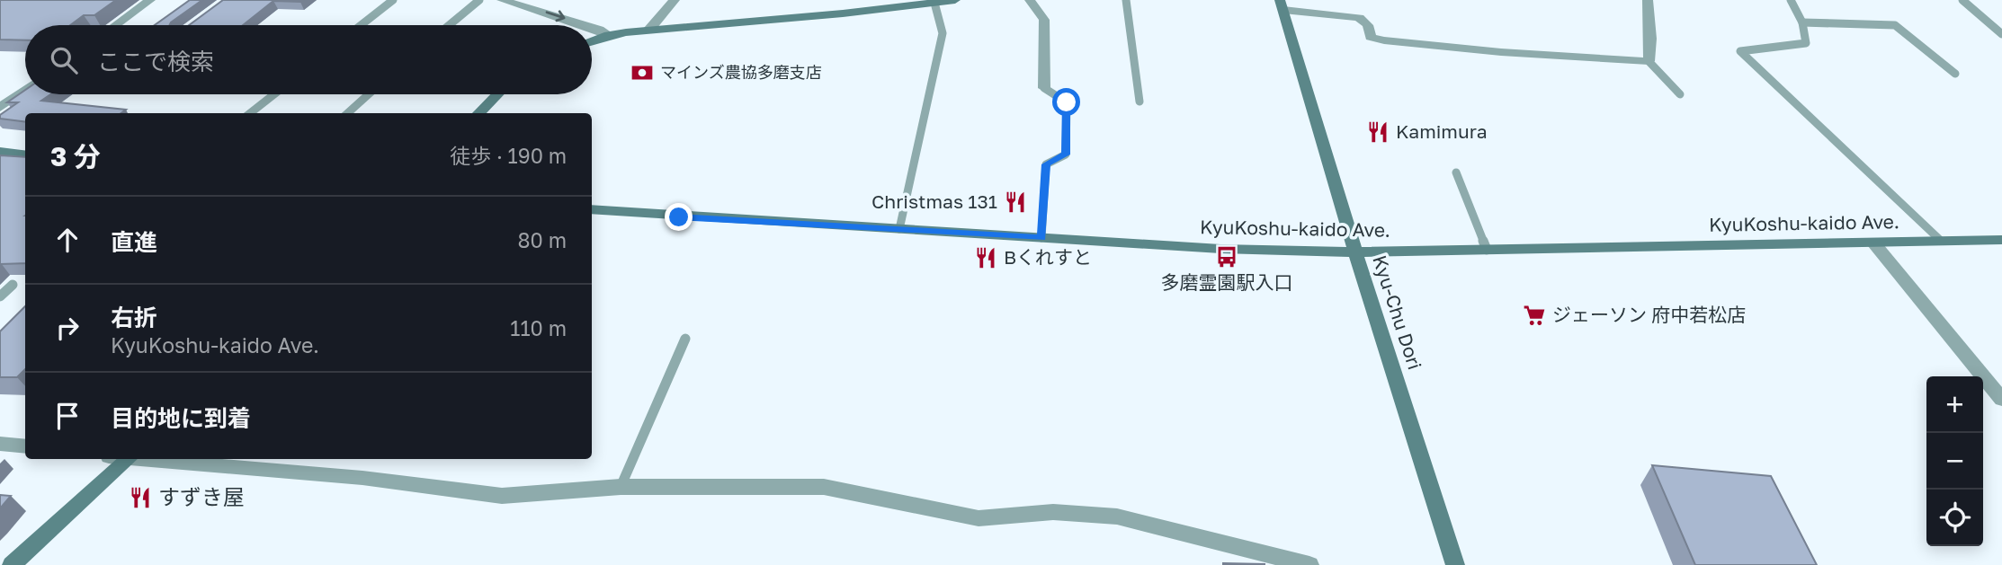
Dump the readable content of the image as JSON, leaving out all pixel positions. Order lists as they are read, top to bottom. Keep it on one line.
{"streets":{"street":["KyuKoshu-kaido Ave.","Kyu-Chu Dori"]},"crossings":[["KyuKoshu-kaido Ave.","Kyu-Chu Dori"]],"places":{"bank":["マインズ農協多磨支店"],"restaurant":["Kamimura","Christmas 131","Bくれすと","すずき屋"],"bus stop":["多磨霊園駅入口"],"supermarket":["ジェーソン 府中若松店"]},"page":{"search":"ここで検索","heading":["3 分","徒歩 · 190 m"],"list":[["直進","80 m"],["右折","KyuKoshu-kaido Ave.","110 m"],"目的地に到着"],"map_buttons":["+","−"]}}
